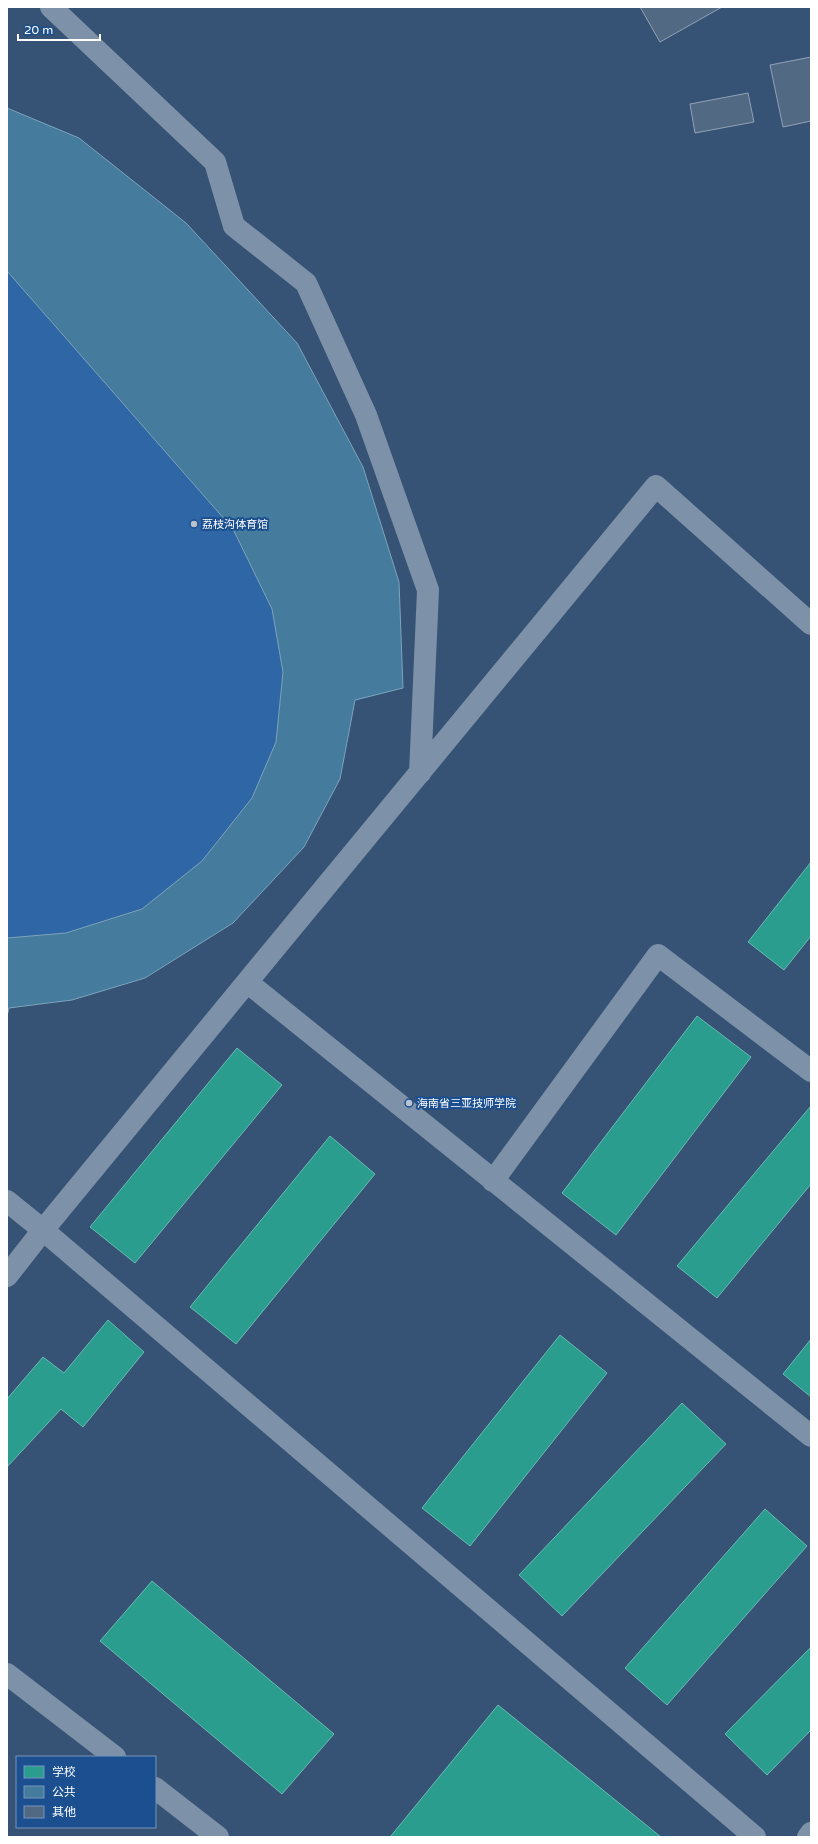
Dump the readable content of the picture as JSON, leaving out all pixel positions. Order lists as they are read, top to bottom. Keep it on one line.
{"places":["荔枝沟体育馆","海南省三亚技师学院"],"legend":["学校","公共","其他"],"scale_bar":"20 m"}
